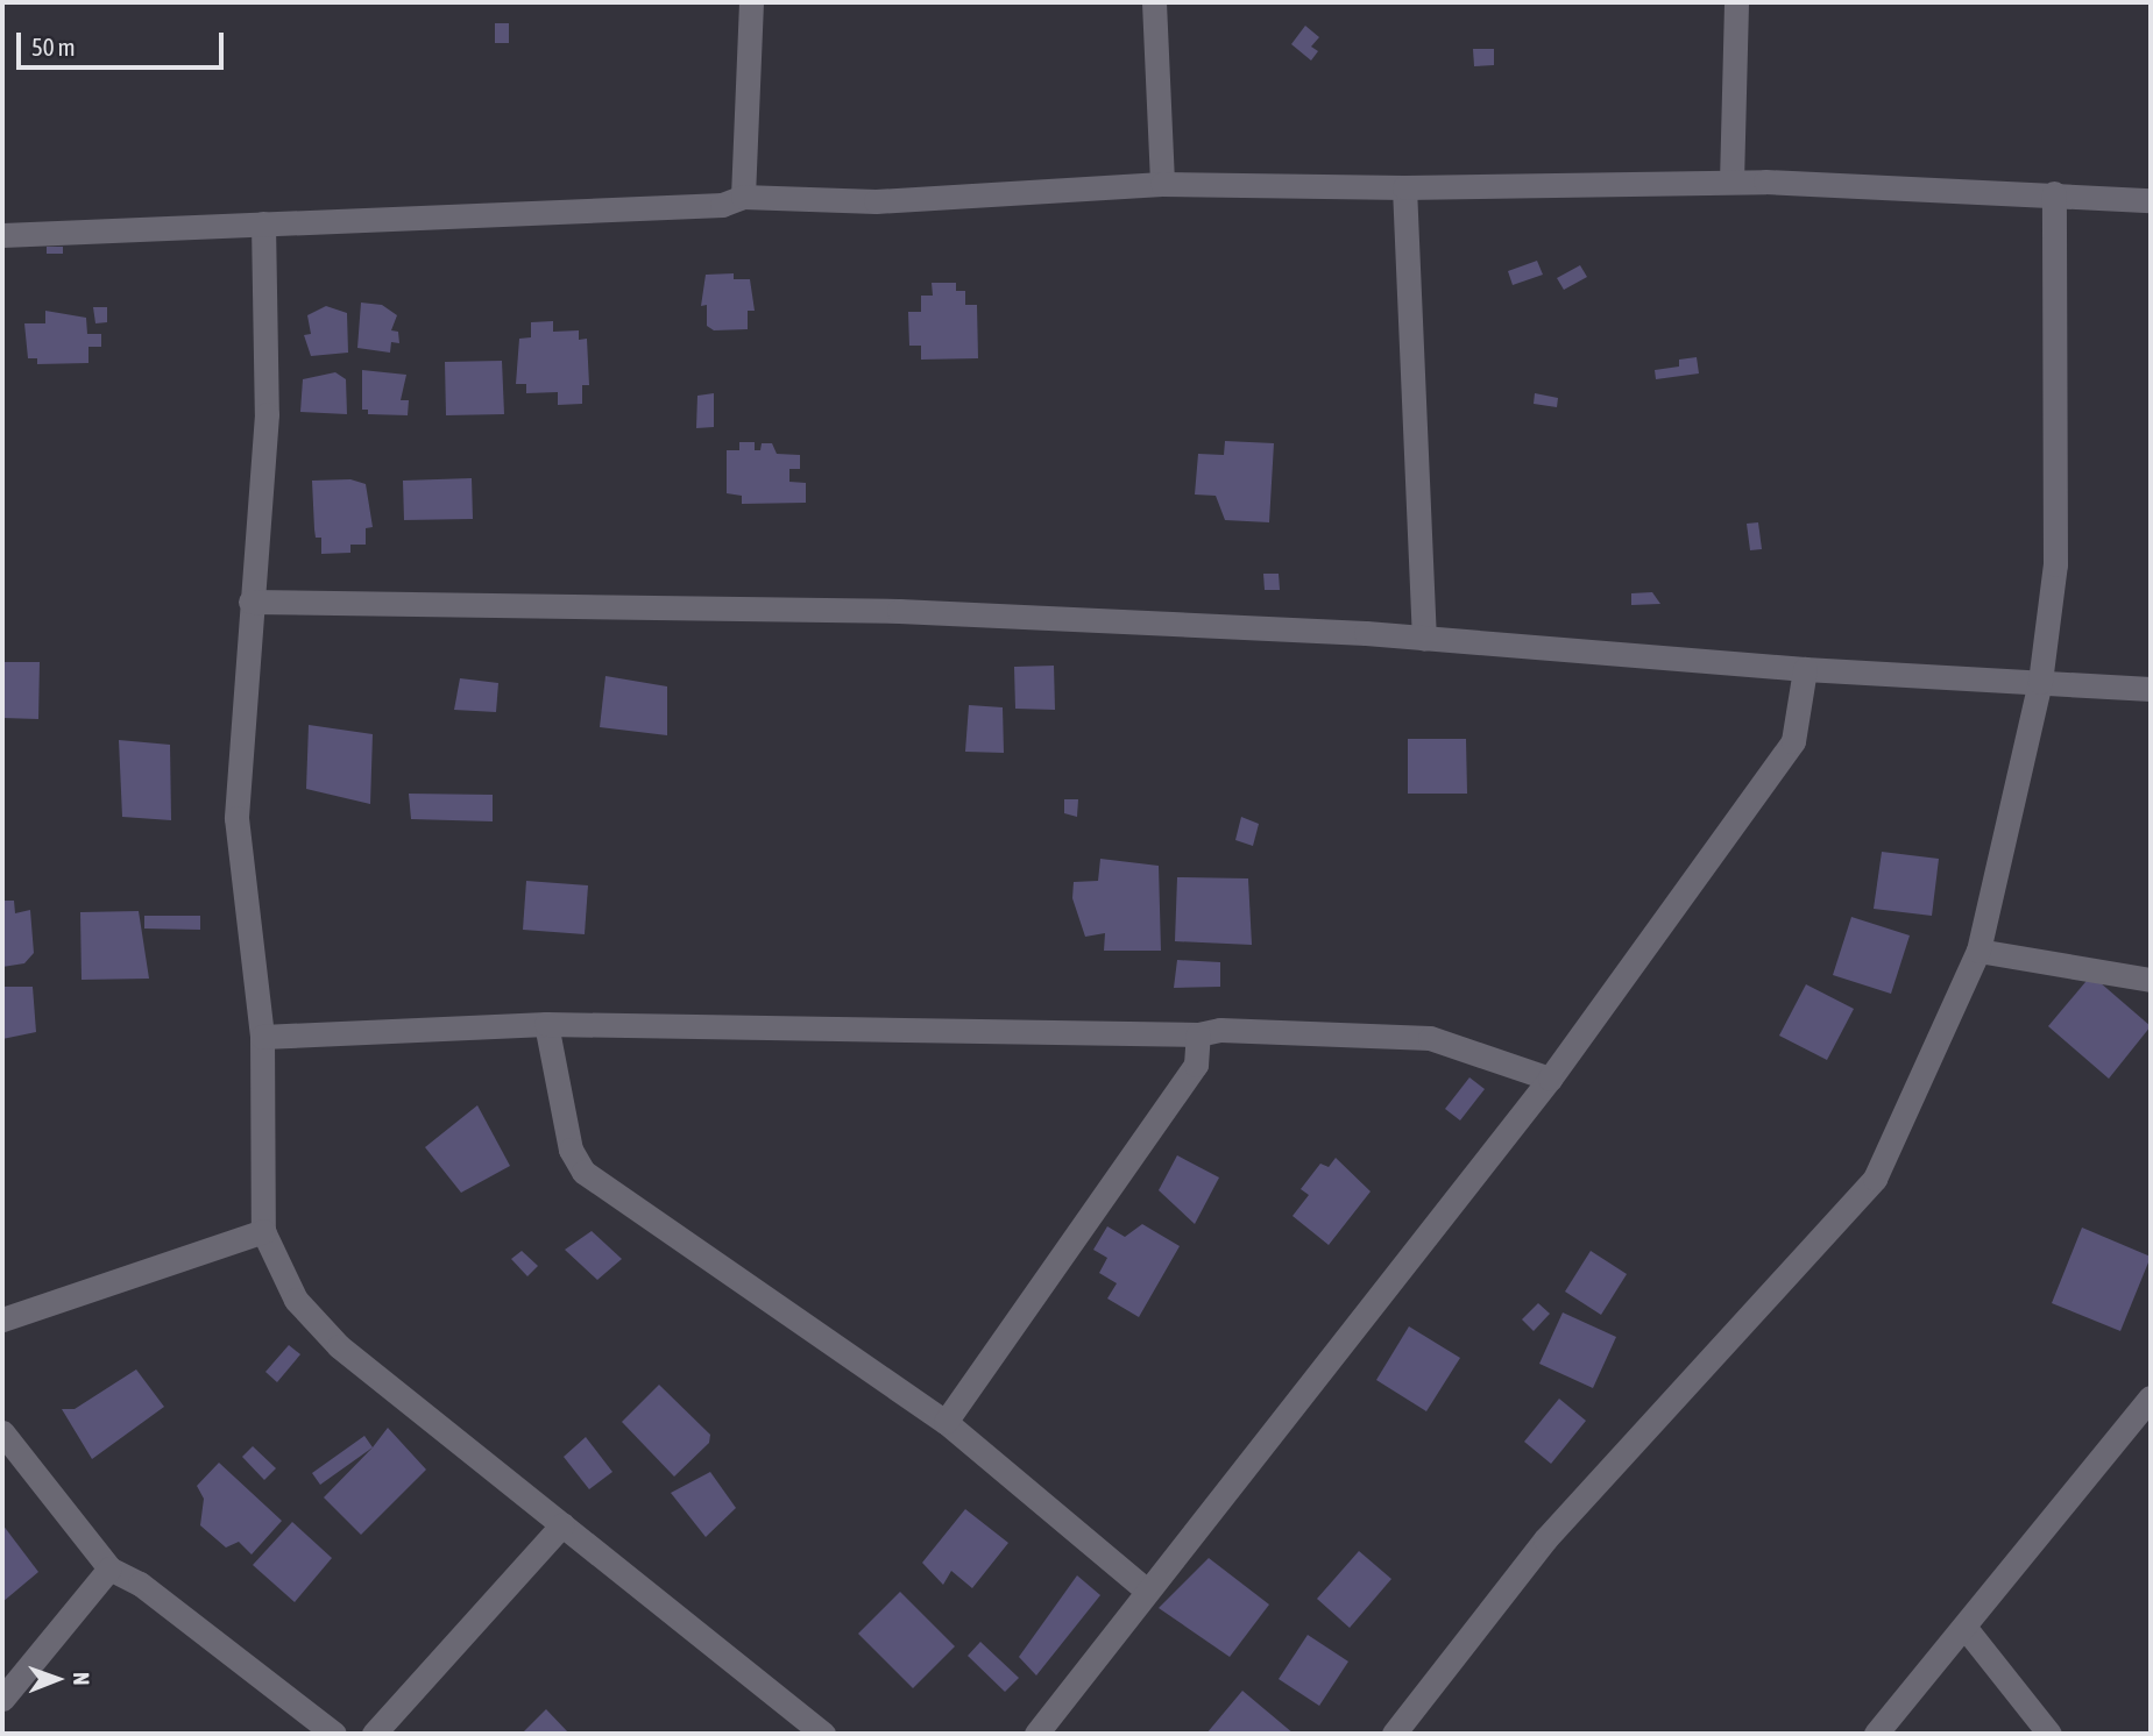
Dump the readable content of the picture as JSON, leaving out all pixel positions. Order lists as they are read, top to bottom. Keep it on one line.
{"scale_bar":"50 m","north":"right"}
